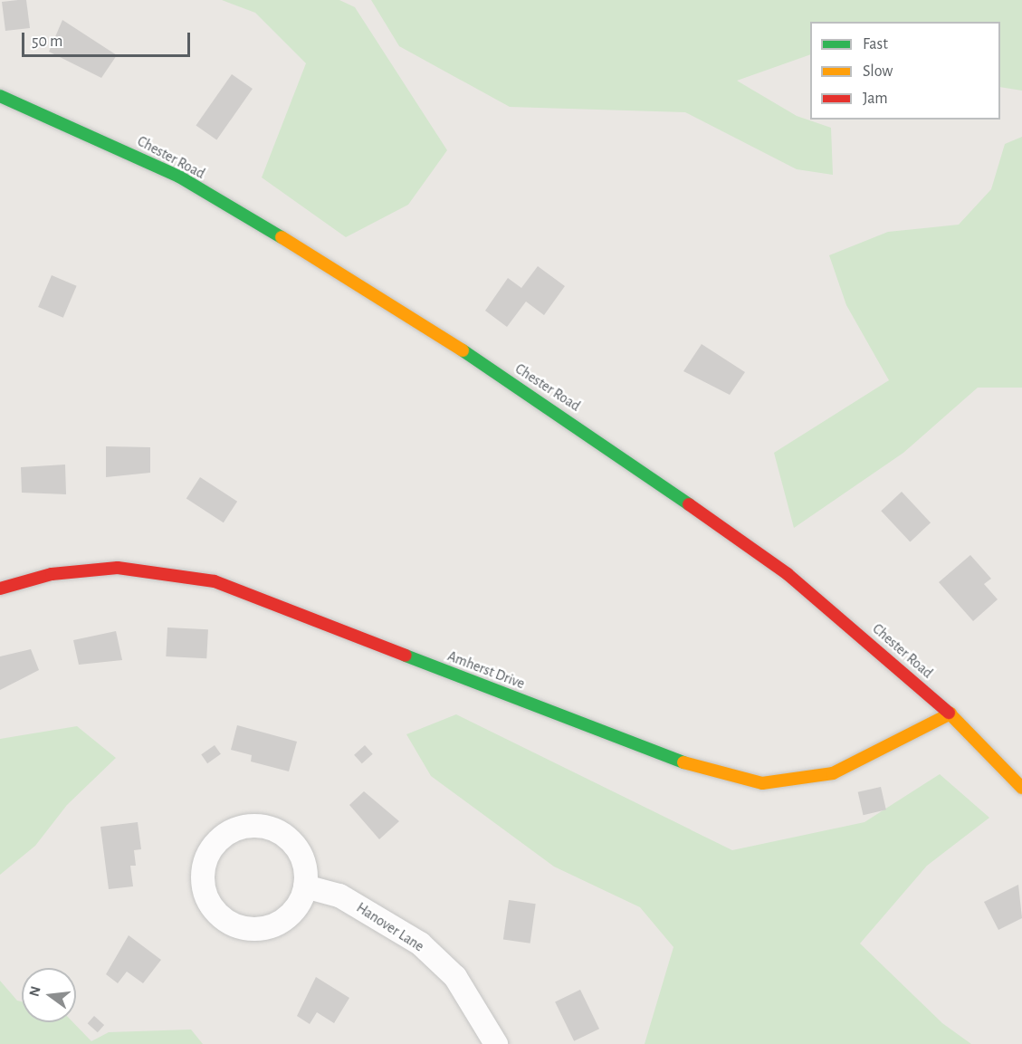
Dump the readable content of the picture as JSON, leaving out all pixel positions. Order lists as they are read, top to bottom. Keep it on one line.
{"streets":{"main road":["Chester Road","Amherst Drive"],"street":["Hanover Lane"]},"crossings":[["Chester Road","Amherst Drive"]],"legend":["Fast","Slow","Jam"],"scale_bar":"50 m","north":"left"}
